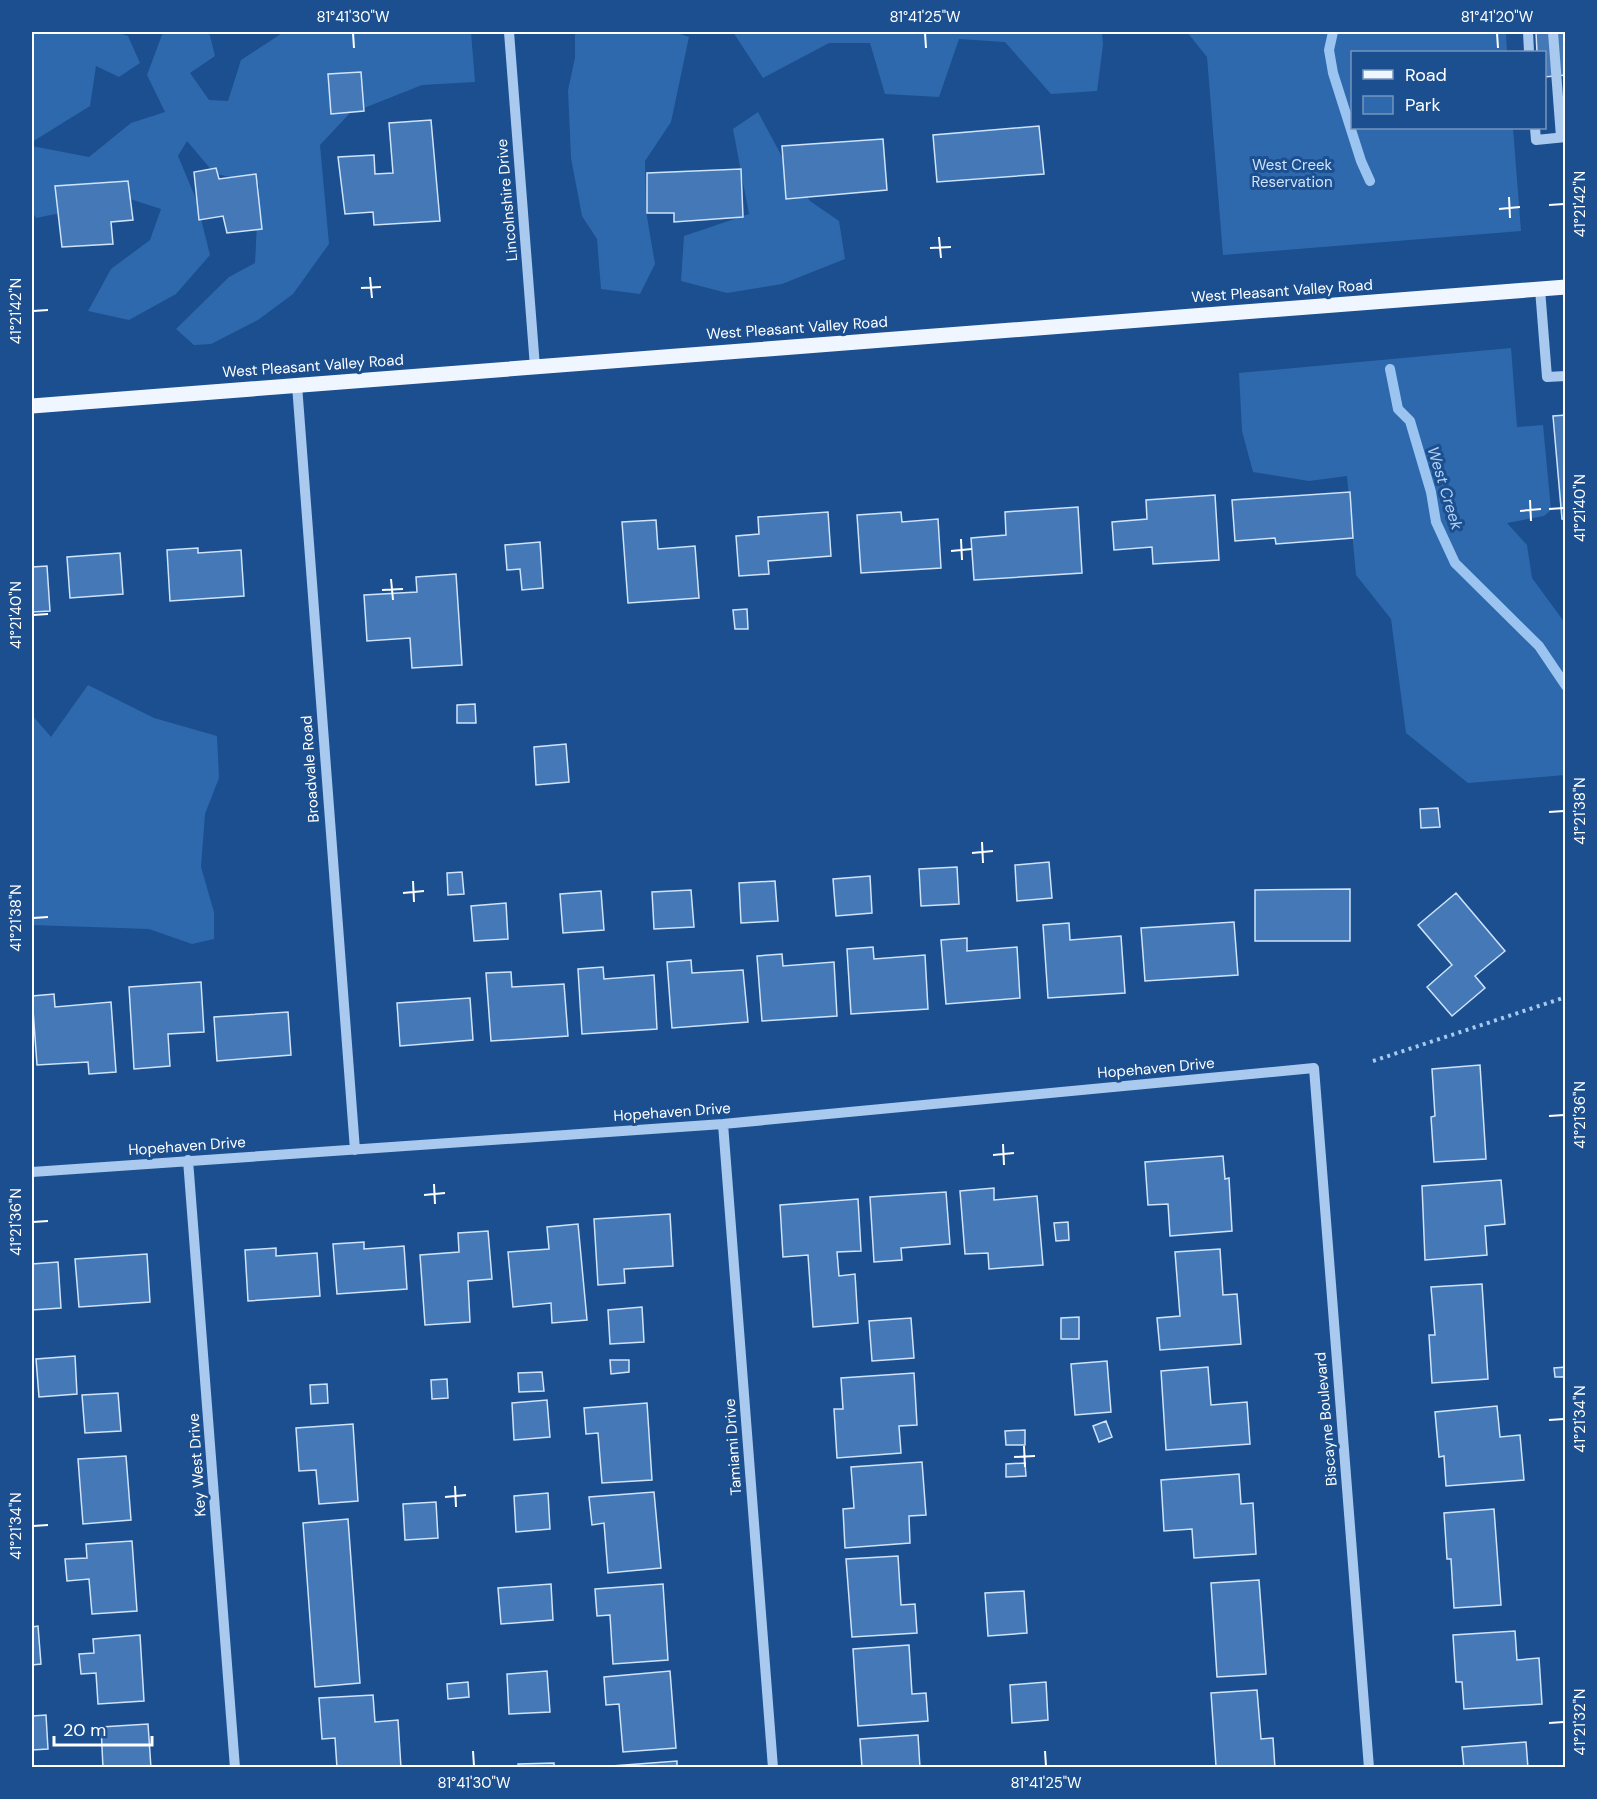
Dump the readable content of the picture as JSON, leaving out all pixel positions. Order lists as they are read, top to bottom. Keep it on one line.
{"streets":{"main road":["West Pleasant Valley Road"],"street":["Lincolnshire Drive","Broadvale Road","Hopehaven Drive","Biscayne Boulevard","Tamiami Drive","Key West Drive"]},"crossings":[["Lincolnshire Drive","West Pleasant Valley Road"],["West Pleasant Valley Road","Broadvale Road"],["Broadvale Road","Hopehaven Drive"],["Hopehaven Drive","Biscayne Boulevard"],["Hopehaven Drive","Tamiami Drive"],["Hopehaven Drive","Key West Drive"]],"water":["West Creek"],"parks":["West Creek Reservation"],"legend":["Road","Park"],"scale_bar":"20 m","coordinates":["81°41'30\"W","81°41'25\"W","81°41'20\"W","41°21'42\"N","41°21'40\"N","41°21'38\"N","41°21'36\"N","41°21'34\"N","41°21'32\"N"]}
